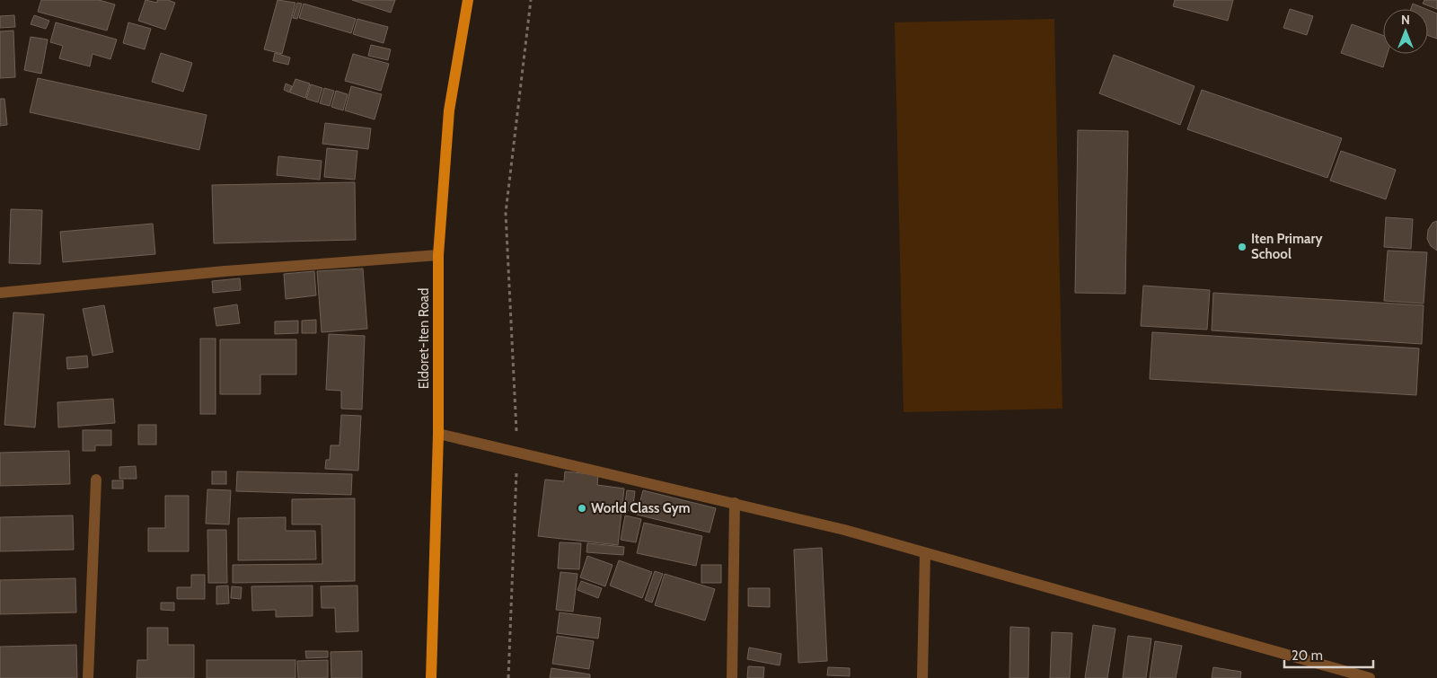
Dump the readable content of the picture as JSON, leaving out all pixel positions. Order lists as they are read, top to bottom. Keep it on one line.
{"streets":{"main road":["Eldoret-Iten Road"]},"places":["Iten Primary School","World Class Gym"],"scale_bar":"20 m","north":"top"}
